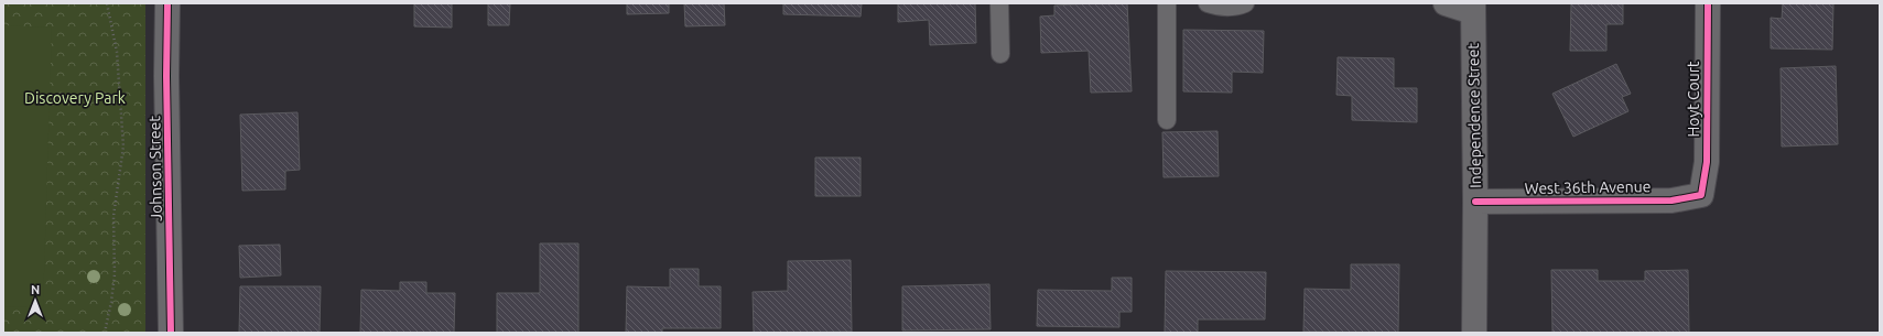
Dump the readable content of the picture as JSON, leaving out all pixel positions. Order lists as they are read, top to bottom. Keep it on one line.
{"streets":{"street":["Hoyt Court","Independence Street","Johnson Street","West 36th Avenue"]},"crossings":[["Hoyt Court","West 36th Avenue"],["Independence Street","West 36th Avenue"]],"parks":["Discovery Park"],"north":"top"}
